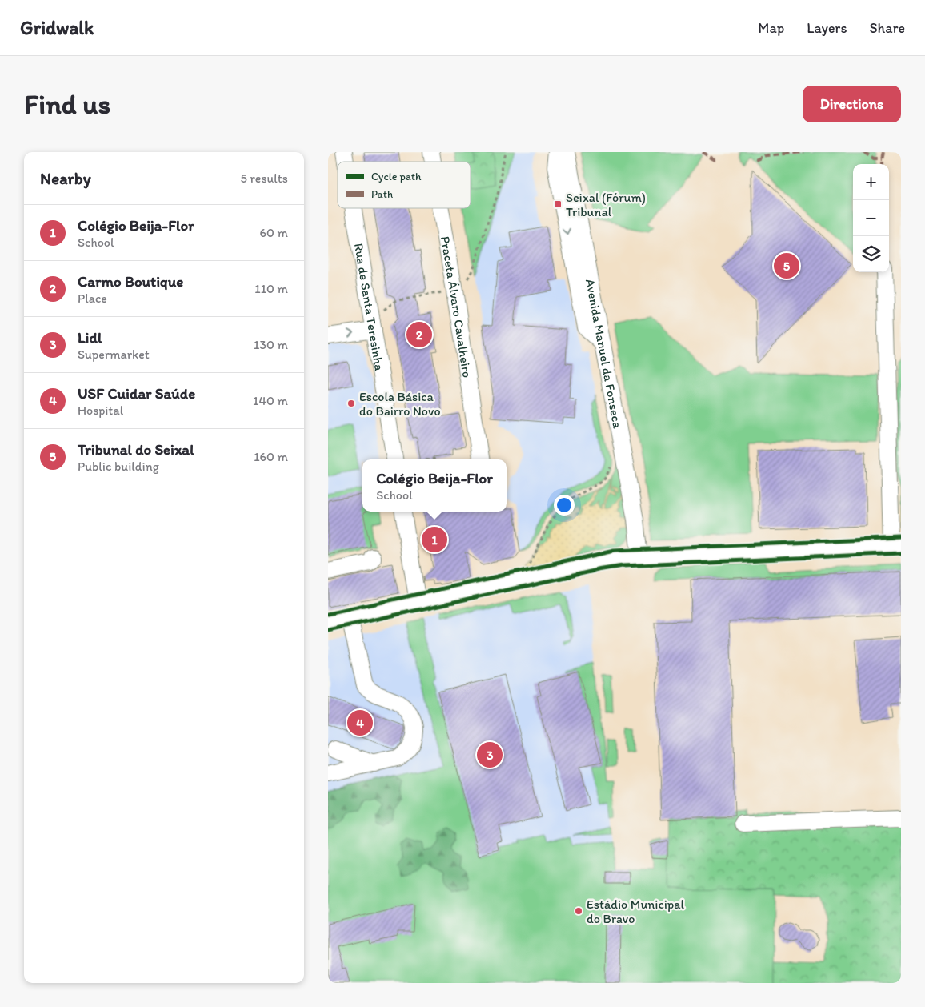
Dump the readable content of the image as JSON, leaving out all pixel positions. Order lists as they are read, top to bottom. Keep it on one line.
{"streets":{"street":["Rua de Santa Teresinha","Praceta Álvaro Cavalheiro","Avenida Manuel da Fonseca"]},"places":{"transit":["Seixal (Fórum) Tribunal"],"other":["Escola Básica do Bairro Novo","Estádio Municipal do Bravo"]},"legend":["Cycle path","Path"],"page":{"header":"Gridwalk","nav":["Map","Layers","Share"],"buttons":"Directions","title":"Find us","heading":["Nearby","5 results"],"map_buttons":["+","−"],"list":[{"mark":"1","name":"Colégio Beija-Flor","note":"School","value":"60 m"},{"mark":"2","name":"Carmo Boutique","note":"Place","value":"110 m"},{"mark":"3","name":"Lidl","note":"Supermarket","value":"130 m"},{"mark":"4","name":"USF Cuidar Saúde","note":"Hospital","value":"140 m"},{"mark":"5","name":"Tribunal do Seixal","note":"Public building","value":"160 m"}],"pins":["5","2","1","4","3"],"popup":["Colégio Beija-Flor","School"]}}
